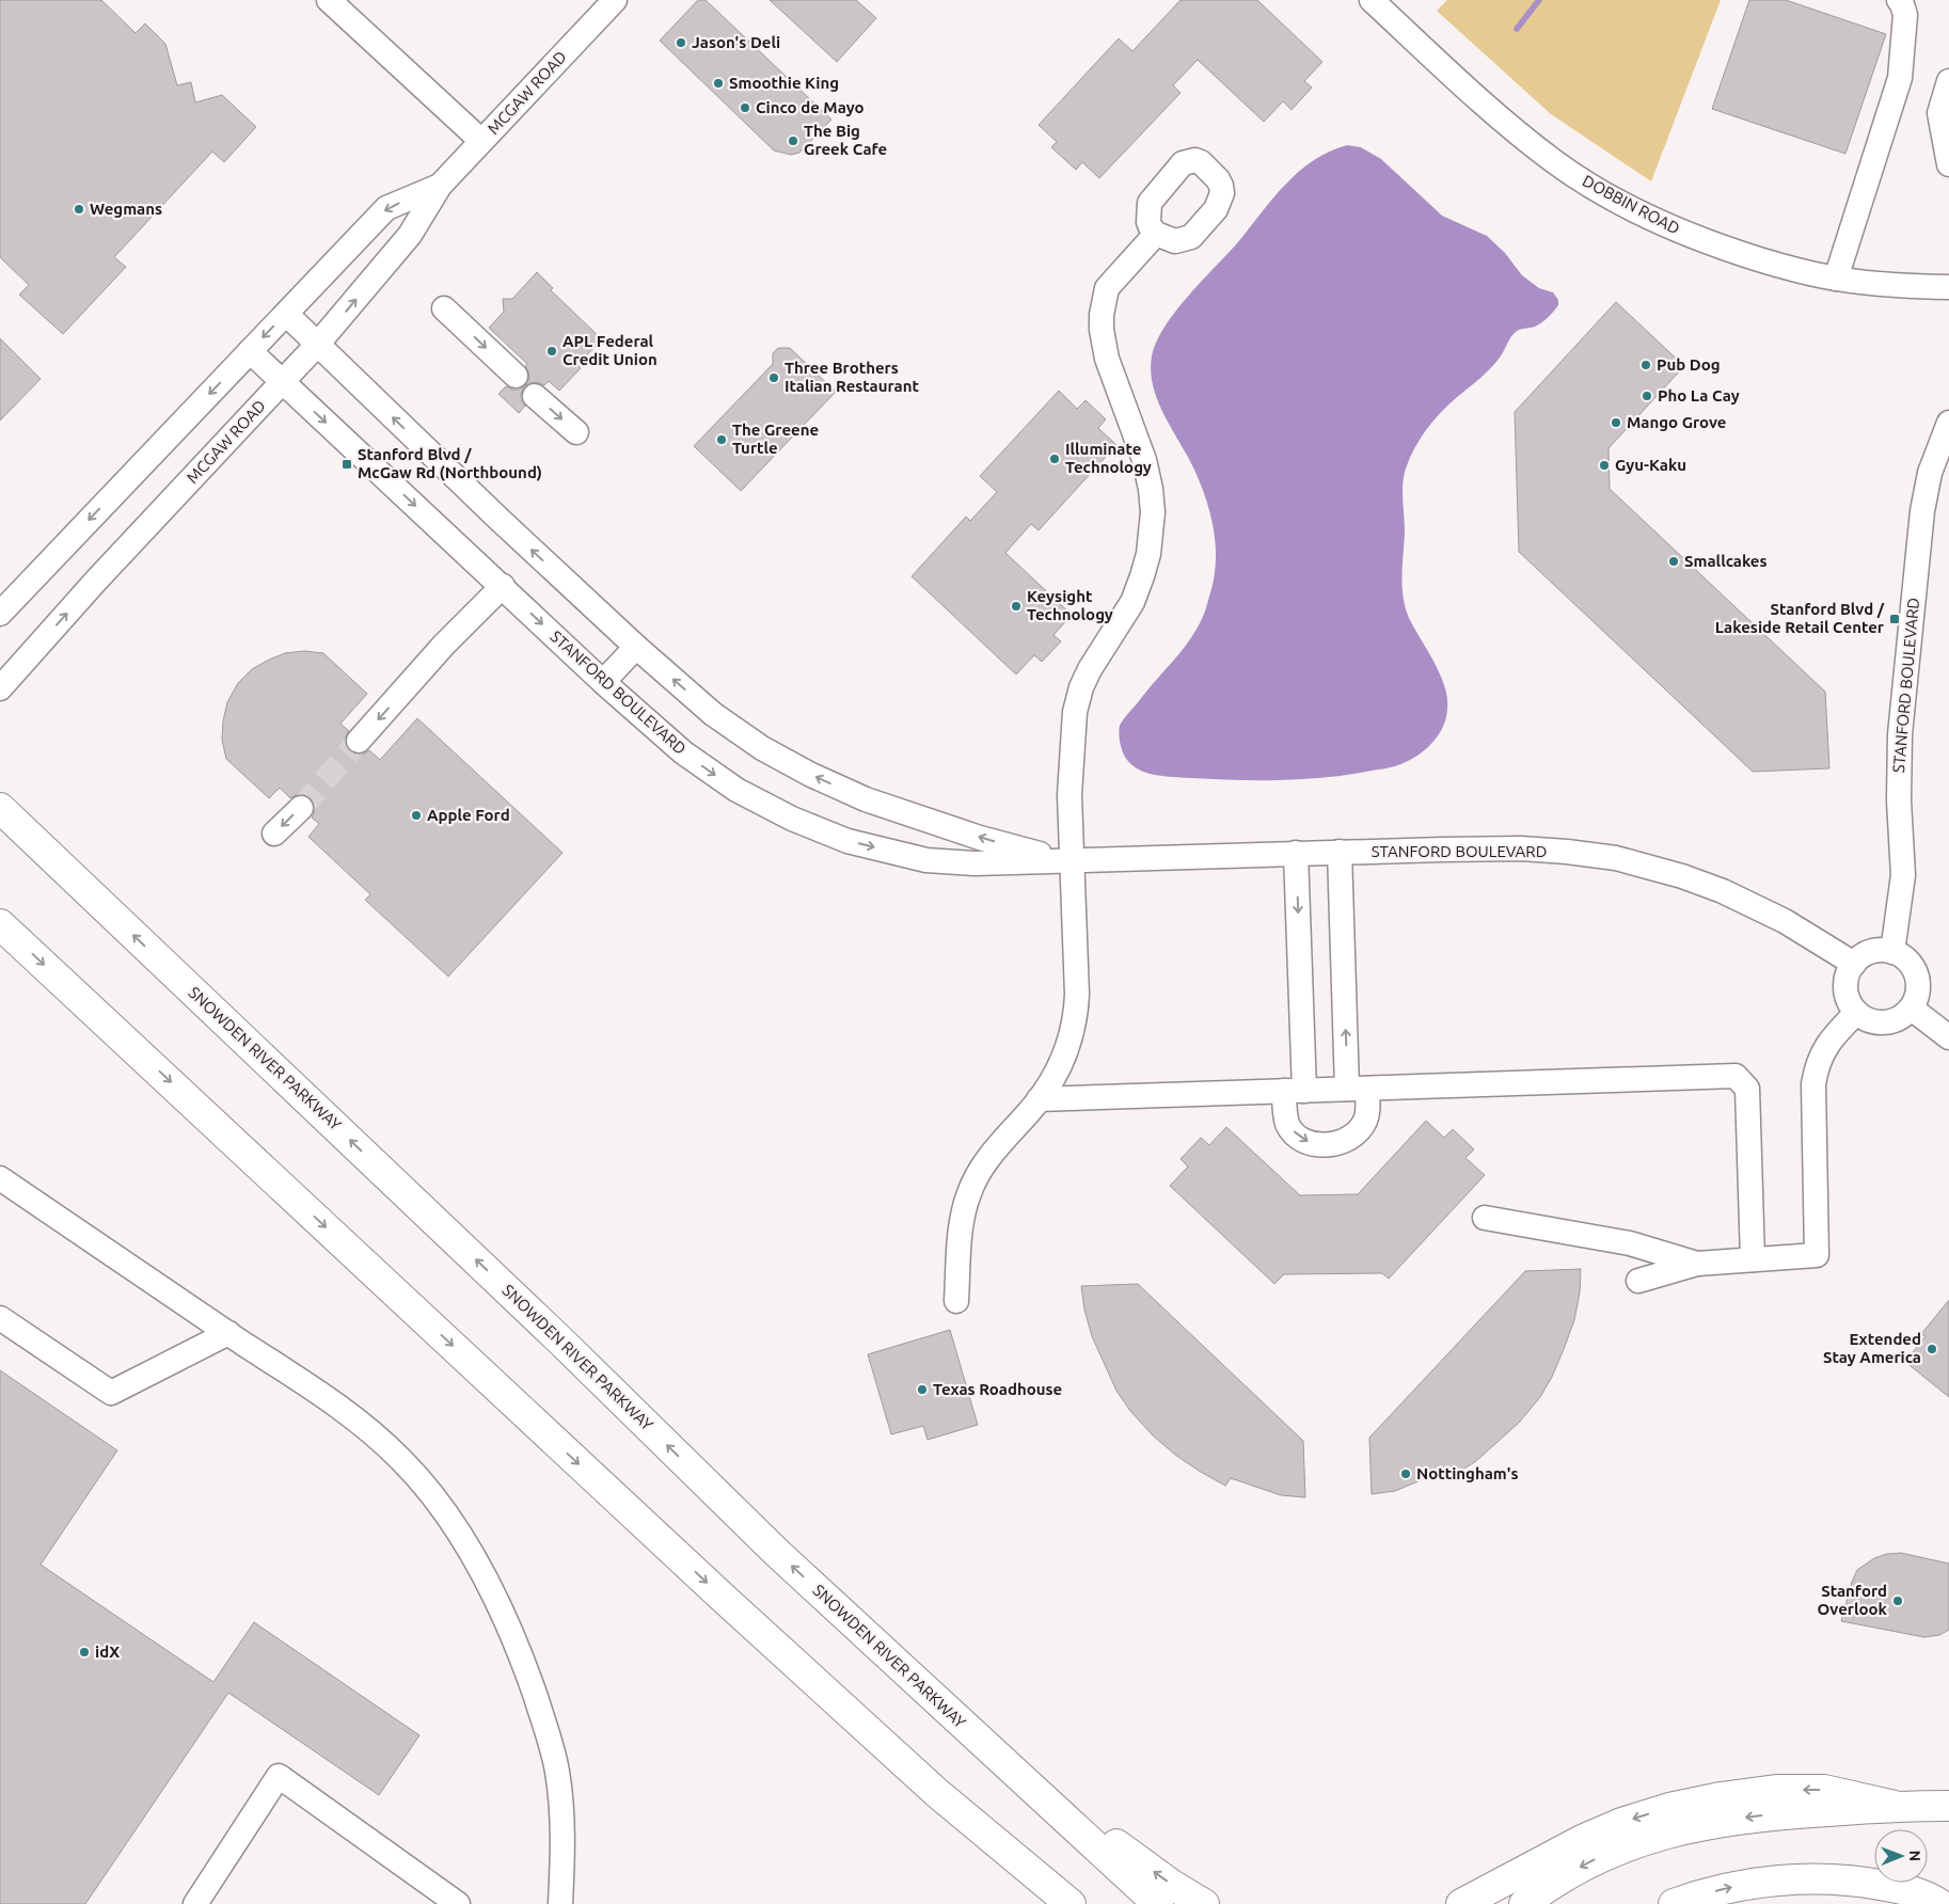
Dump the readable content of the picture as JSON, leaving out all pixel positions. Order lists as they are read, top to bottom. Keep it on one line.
{"streets":{"main road":["SNOWDEN RIVER PARKWAY"],"street":["MCGAW ROAD","DOBBIN ROAD","STANFORD BOULEVARD"]},"crossings":[["MCGAW ROAD","STANFORD BOULEVARD"]],"places":{"other":["Jason's Deli","Smoothie King","Cinco de Mayo","The Big Greek Cafe","Wegmans","APL Federal Credit Union","Pub Dog","Three Brothers Italian Restaurant","Pho La Cay","Mango Grove","The Greene Turtle","Illuminate Technology","Gyu-Kaku","Smallcakes","Keysight Technology","Apple Ford","Extended Stay America","Texas Roadhouse","Nottingham's","Stanford Overlook","idX"],"transit":["Stanford Blvd / McGaw Rd (Northbound)","Stanford Blvd / Lakeside Retail Center"]},"north":"right"}
